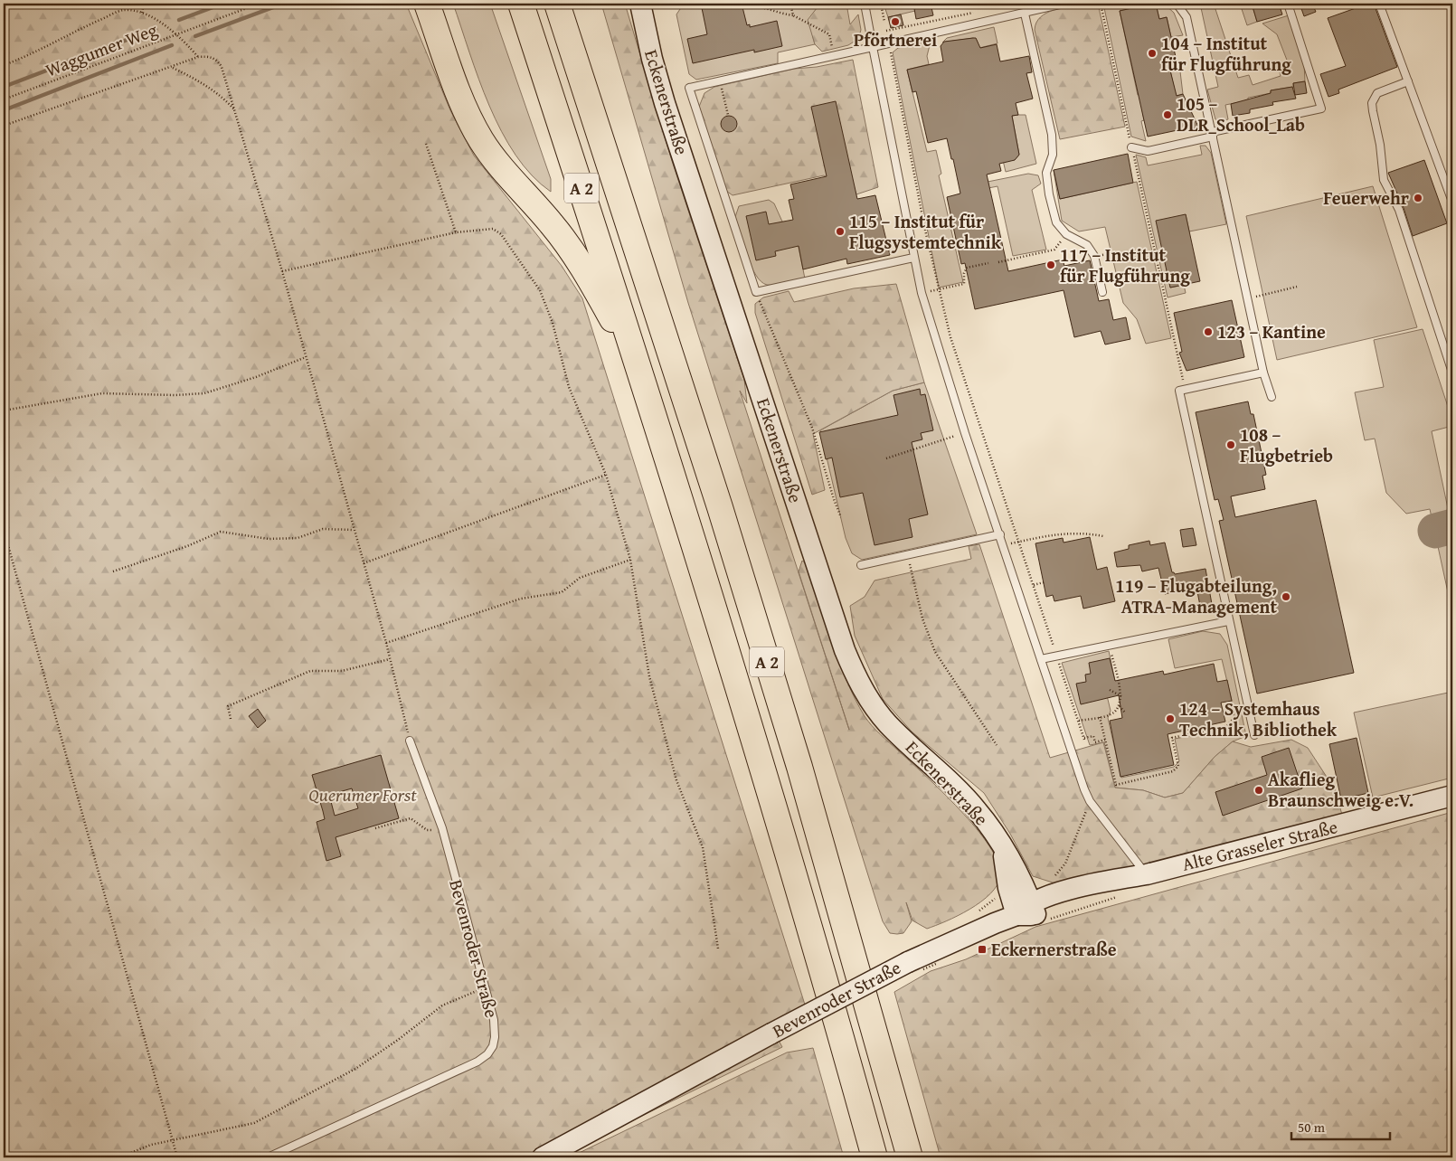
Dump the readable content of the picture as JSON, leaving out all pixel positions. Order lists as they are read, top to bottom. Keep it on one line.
{"streets":{"highway":["A 2"],"main road":["Eckenerstraße","Alte Grasseler Straße","Bevenroder Straße"],"path":["Waggumer Weg"]},"crossings":[["Eckenerstraße","Alte Grasseler Straße"],["Eckenerstraße","Bevenroder Straße"],["Alte Grasseler Straße","Bevenroder Straße"]],"parks":["Querumer Forst"],"places":{"other":["Pförtnerei","104 – Institut für Flugführung","105 – DLR_School_Lab","Feuerwehr","115 – Institut für Flugsystemtechnik","117 – Institut für Flugführung","123 – Kantine","108 – Flugbetrieb","119 – Flugabteilung, ATRA-Management","124 – Systemhaus Technik, Bibliothek","Akaflieg Braunschweig e.V."],"transit":["Eckernerstraße"]},"scale_bar":"50 m"}
